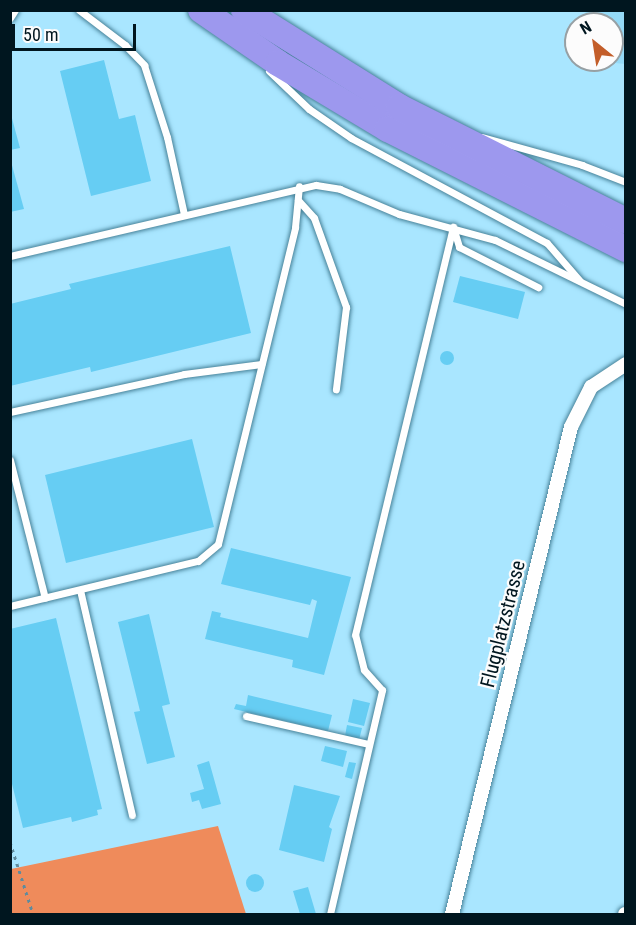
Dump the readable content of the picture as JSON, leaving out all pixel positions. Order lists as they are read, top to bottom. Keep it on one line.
{"streets":{"street":["Flugplatzstrasse"]},"scale_bar":"50 m","north":"top left"}
